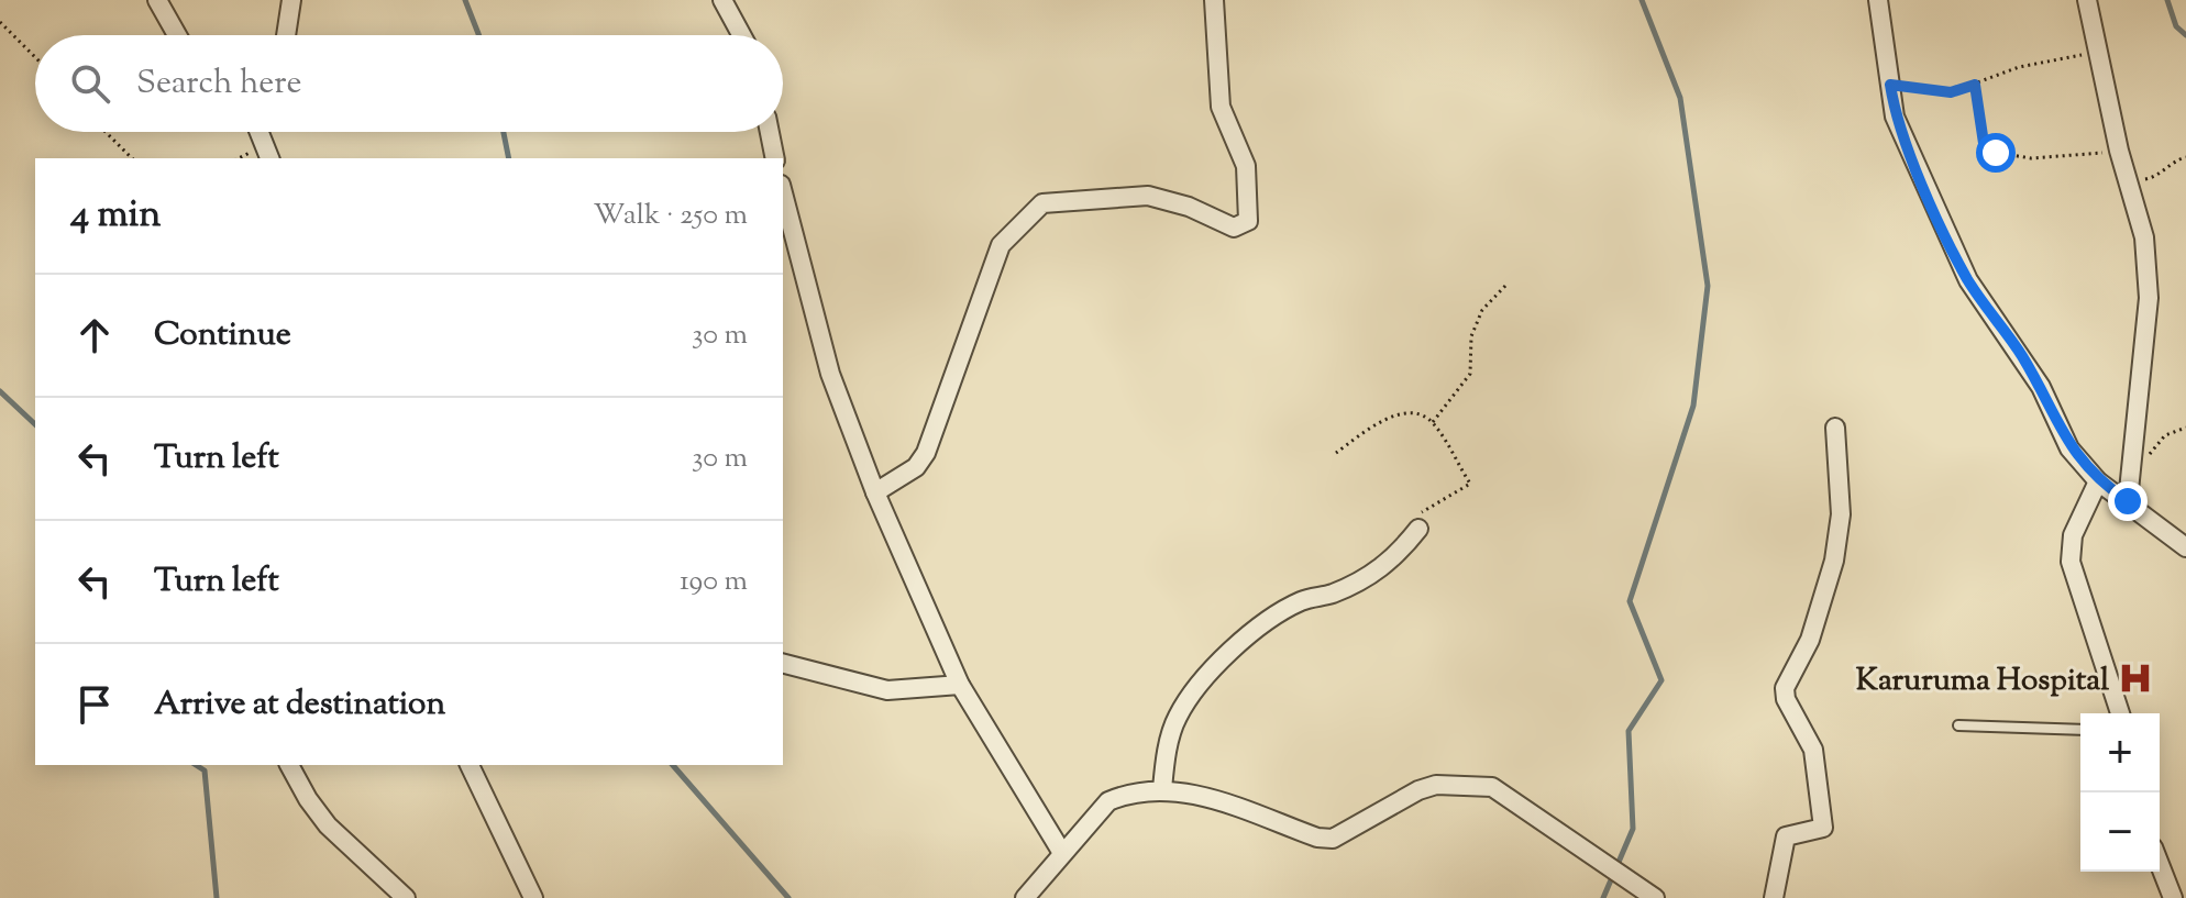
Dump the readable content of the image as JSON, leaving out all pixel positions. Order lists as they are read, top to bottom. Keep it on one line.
{"places":{"hospital":["Karuruma Hospital"]},"page":{"search":"Search here","heading":["4 min","Walk · 250 m"],"list":[["Continue","30 m"],["Turn left","30 m"],["Turn left","190 m"],"Arrive at destination"],"map_buttons":["+","−"]}}
